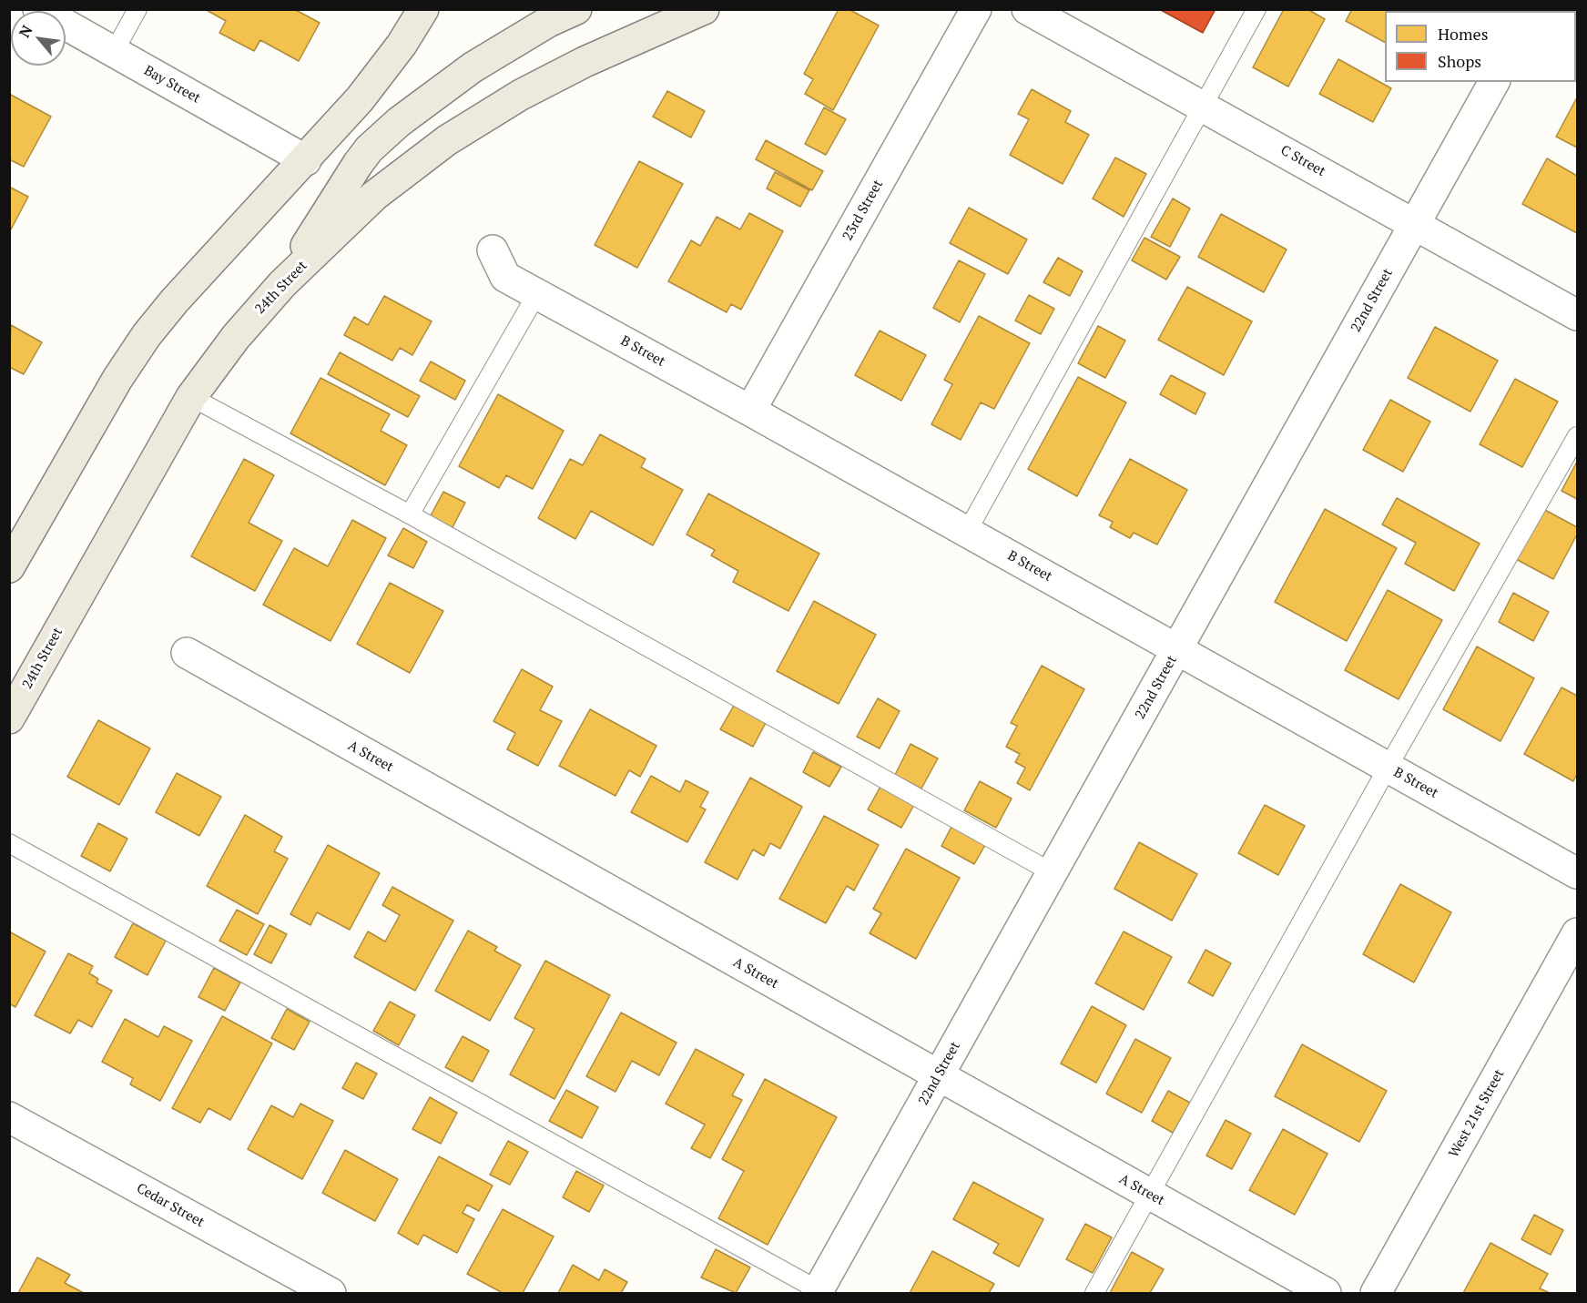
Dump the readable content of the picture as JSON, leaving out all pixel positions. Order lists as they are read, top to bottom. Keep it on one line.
{"streets":{"main road":["24th Street"],"street":["Bay Street","C Street","23rd Street","22nd Street","B Street","A Street","West 21st Street","Cedar Street"]},"crossings":[["C Street","22nd Street"],["23rd Street","B Street"],["22nd Street","B Street"],["22nd Street","A Street"]],"legend":["Homes","Shops"],"north":"top left"}
